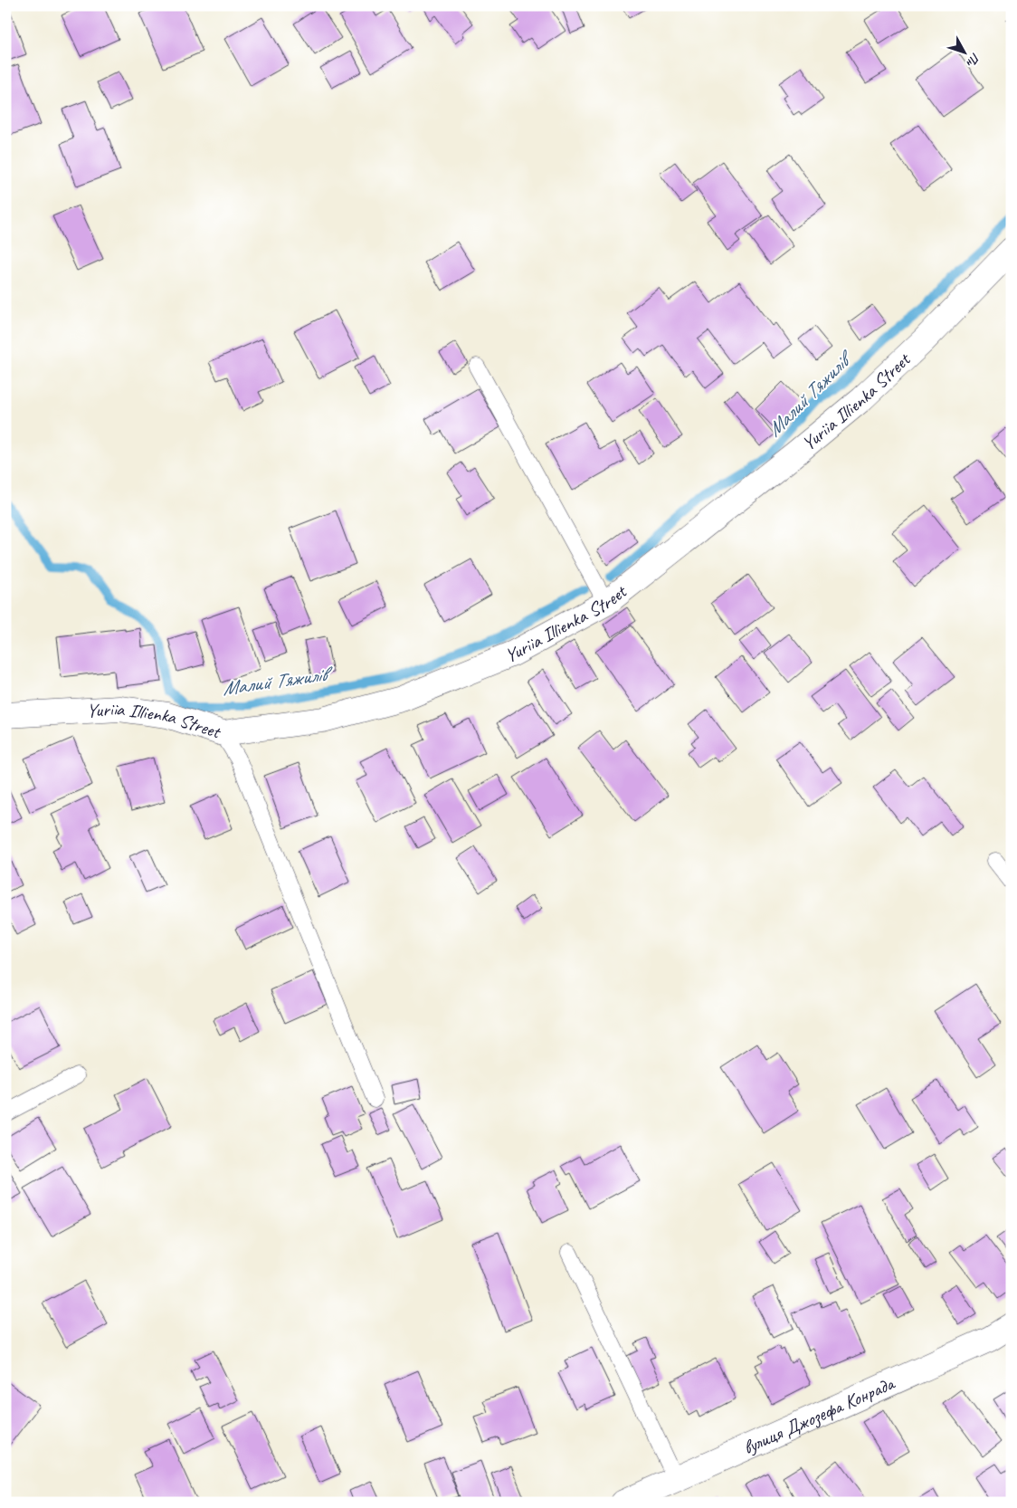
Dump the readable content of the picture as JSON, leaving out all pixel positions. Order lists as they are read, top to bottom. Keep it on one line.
{"streets":{"street":["Yuriia Illienka Street","вулиця Джозефа Конрада"]},"water":["Малий Тяжилів"],"north":"bottom right"}
